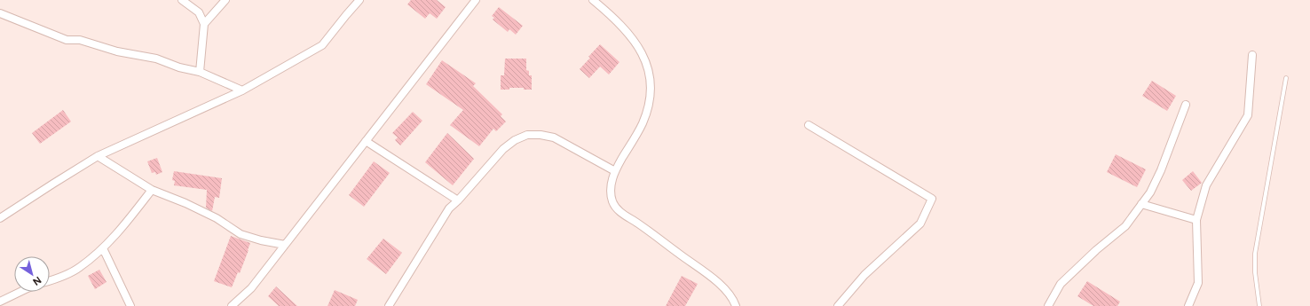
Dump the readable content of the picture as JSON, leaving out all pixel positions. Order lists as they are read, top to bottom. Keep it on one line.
{"north":"bottom right"}
